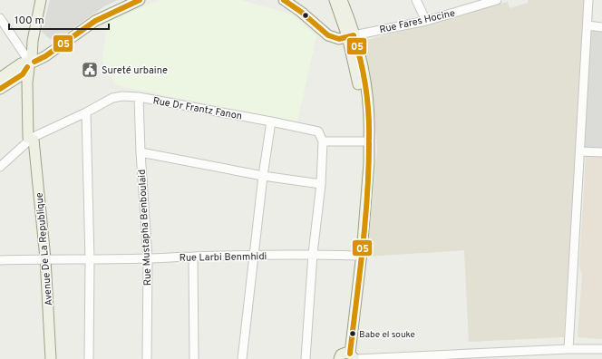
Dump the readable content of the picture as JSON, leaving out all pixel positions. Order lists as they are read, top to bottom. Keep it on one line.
{"streets":{"main road":["Rue Fares Hocine","Avenue De La Republique"],"street":["Rue Dr Frantz Fanon","Rue Mustapha Benboulaid","Rue Larbi Benmhidi"]},"crossings":[["Rue Dr Frantz Fanon","Rue Mustapha Benboulaid"],["Rue Dr Frantz Fanon","Avenue De La Republique"],["Rue Mustapha Benboulaid","Rue Larbi Benmhidi"],["Avenue De La Republique","Rue Larbi Benmhidi"]],"places":{"public building":["Sureté urbaine"],"other":["Babe el souke"]},"lines":["transit line 05"],"scale_bar":"100 m"}
